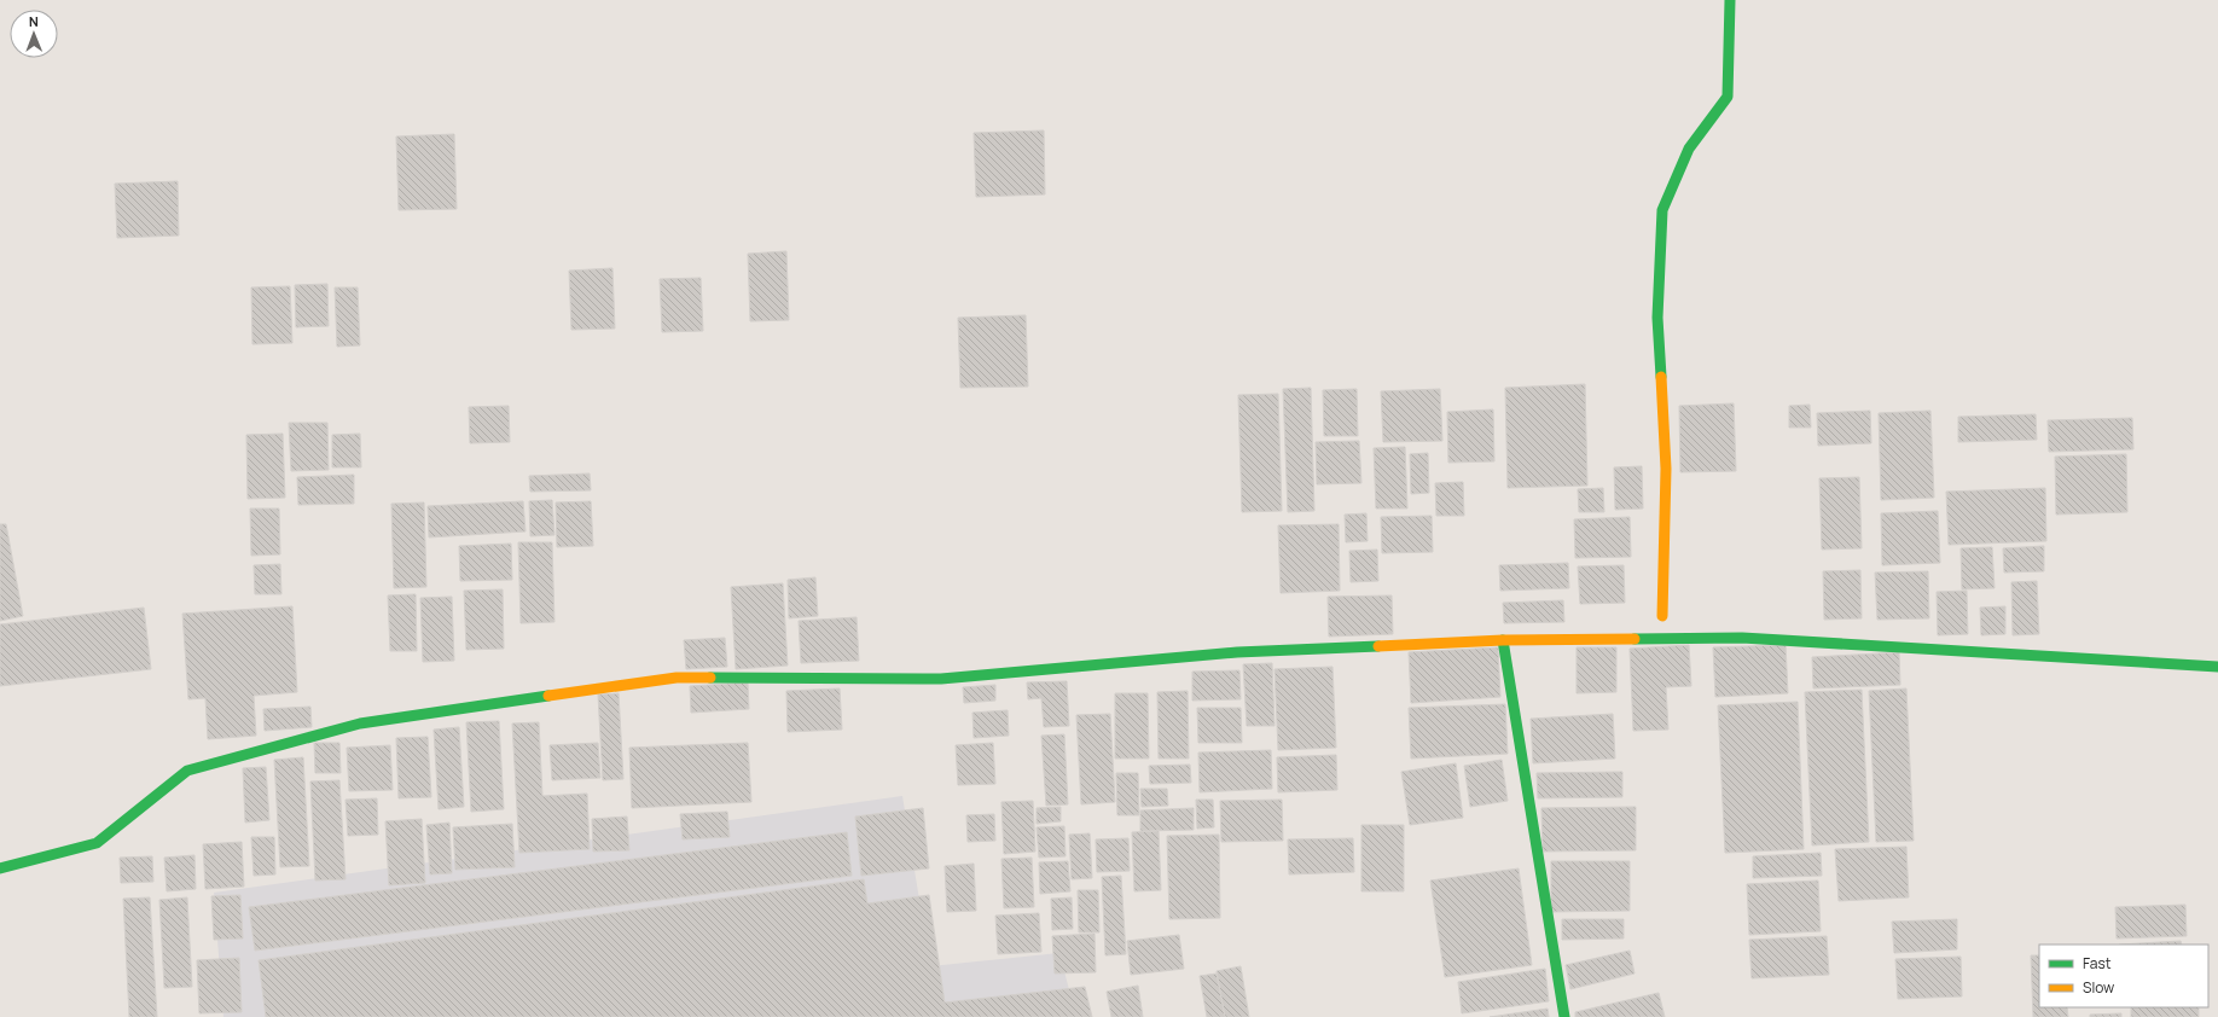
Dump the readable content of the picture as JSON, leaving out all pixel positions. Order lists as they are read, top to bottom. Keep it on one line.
{"legend":["Fast","Slow"],"north":"top"}
